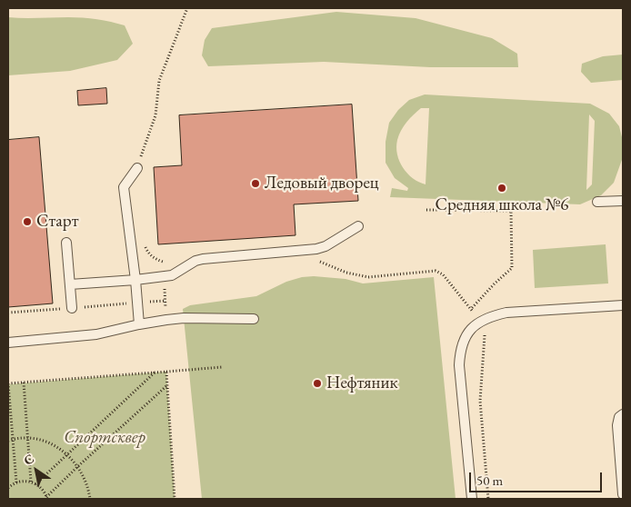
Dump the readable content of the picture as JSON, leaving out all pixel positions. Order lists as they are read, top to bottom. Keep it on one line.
{"parks":["Спортсквер"],"places":["Ледовый дворец","Средняя школа №6","Старт","Нефтяник"],"scale_bar":"50 m","north":"top left"}
